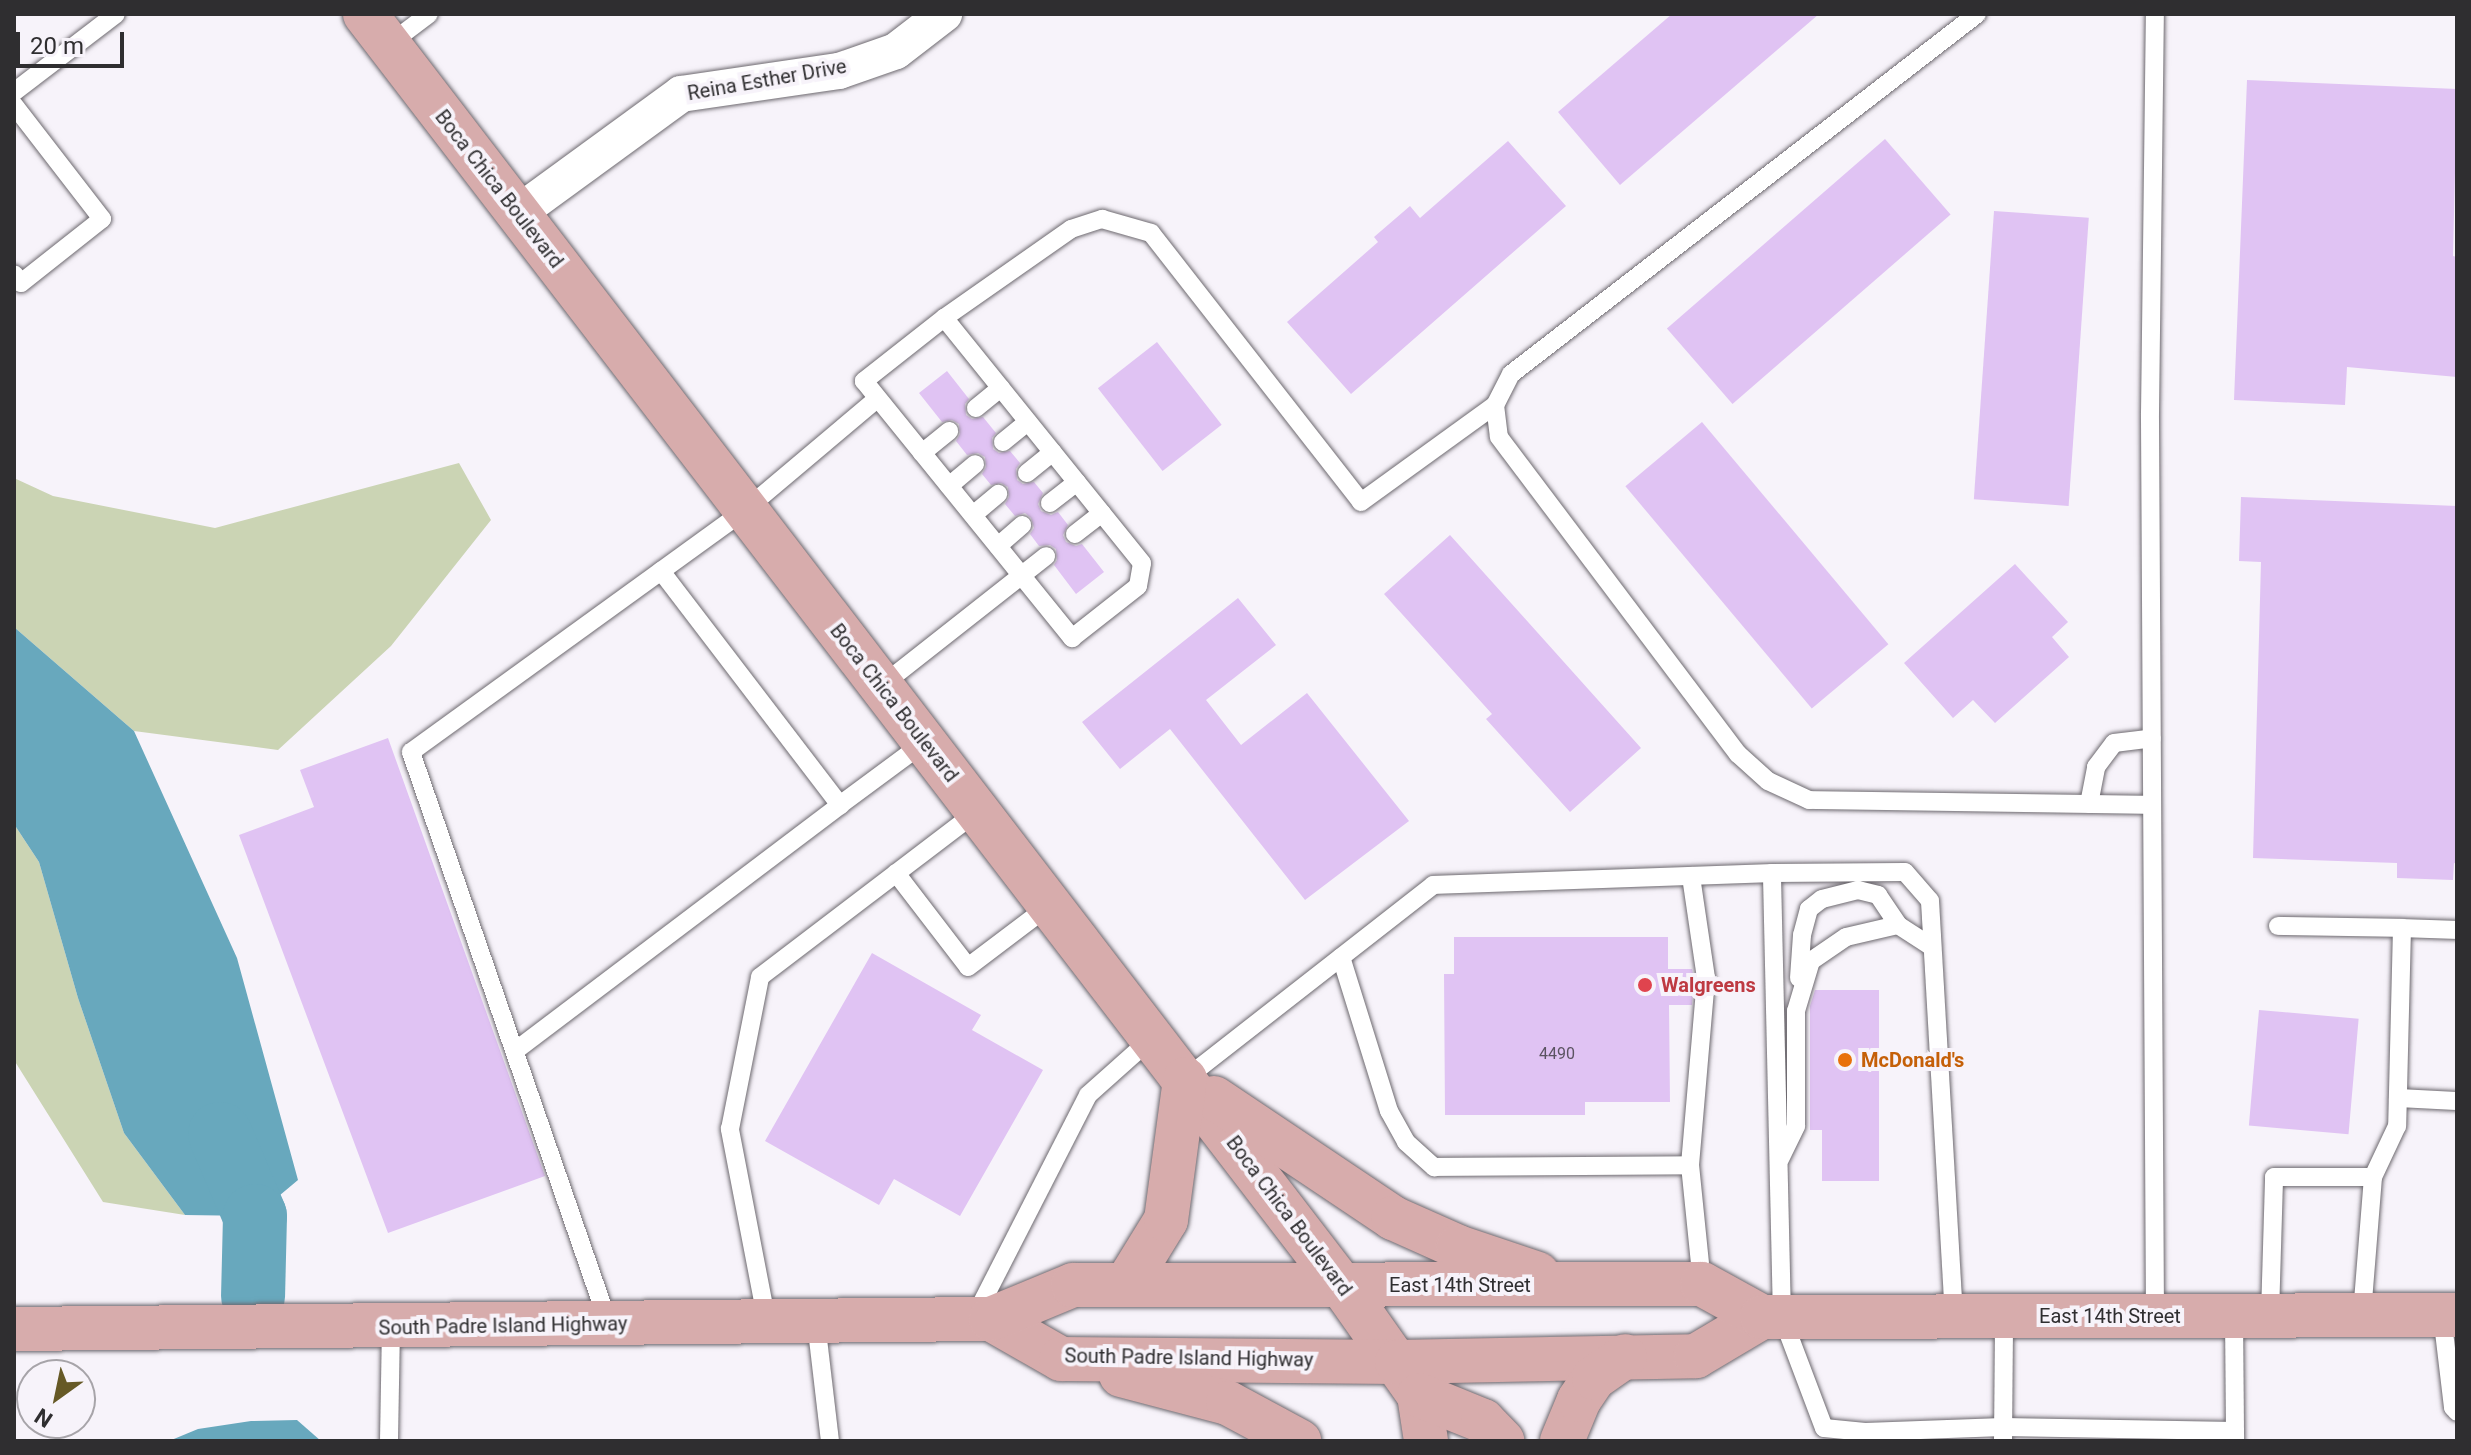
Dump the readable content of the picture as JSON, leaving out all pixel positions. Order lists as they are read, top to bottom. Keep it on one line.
{"streets":{"main road":["Boca Chica Boulevard","East 14th Street","South Padre Island Highway"],"street":["Reina Esther Drive"]},"crossings":[["Reina Esther Drive","Boca Chica Boulevard"],["Boca Chica Boulevard","East 14th Street"],["Boca Chica Boulevard","South Padre Island Highway"],["East 14th Street","South Padre Island Highway"]],"places":["Walgreens","McDonald's"],"house_numbers":["4490"],"scale_bar":"20 m","north":"bottom left"}
